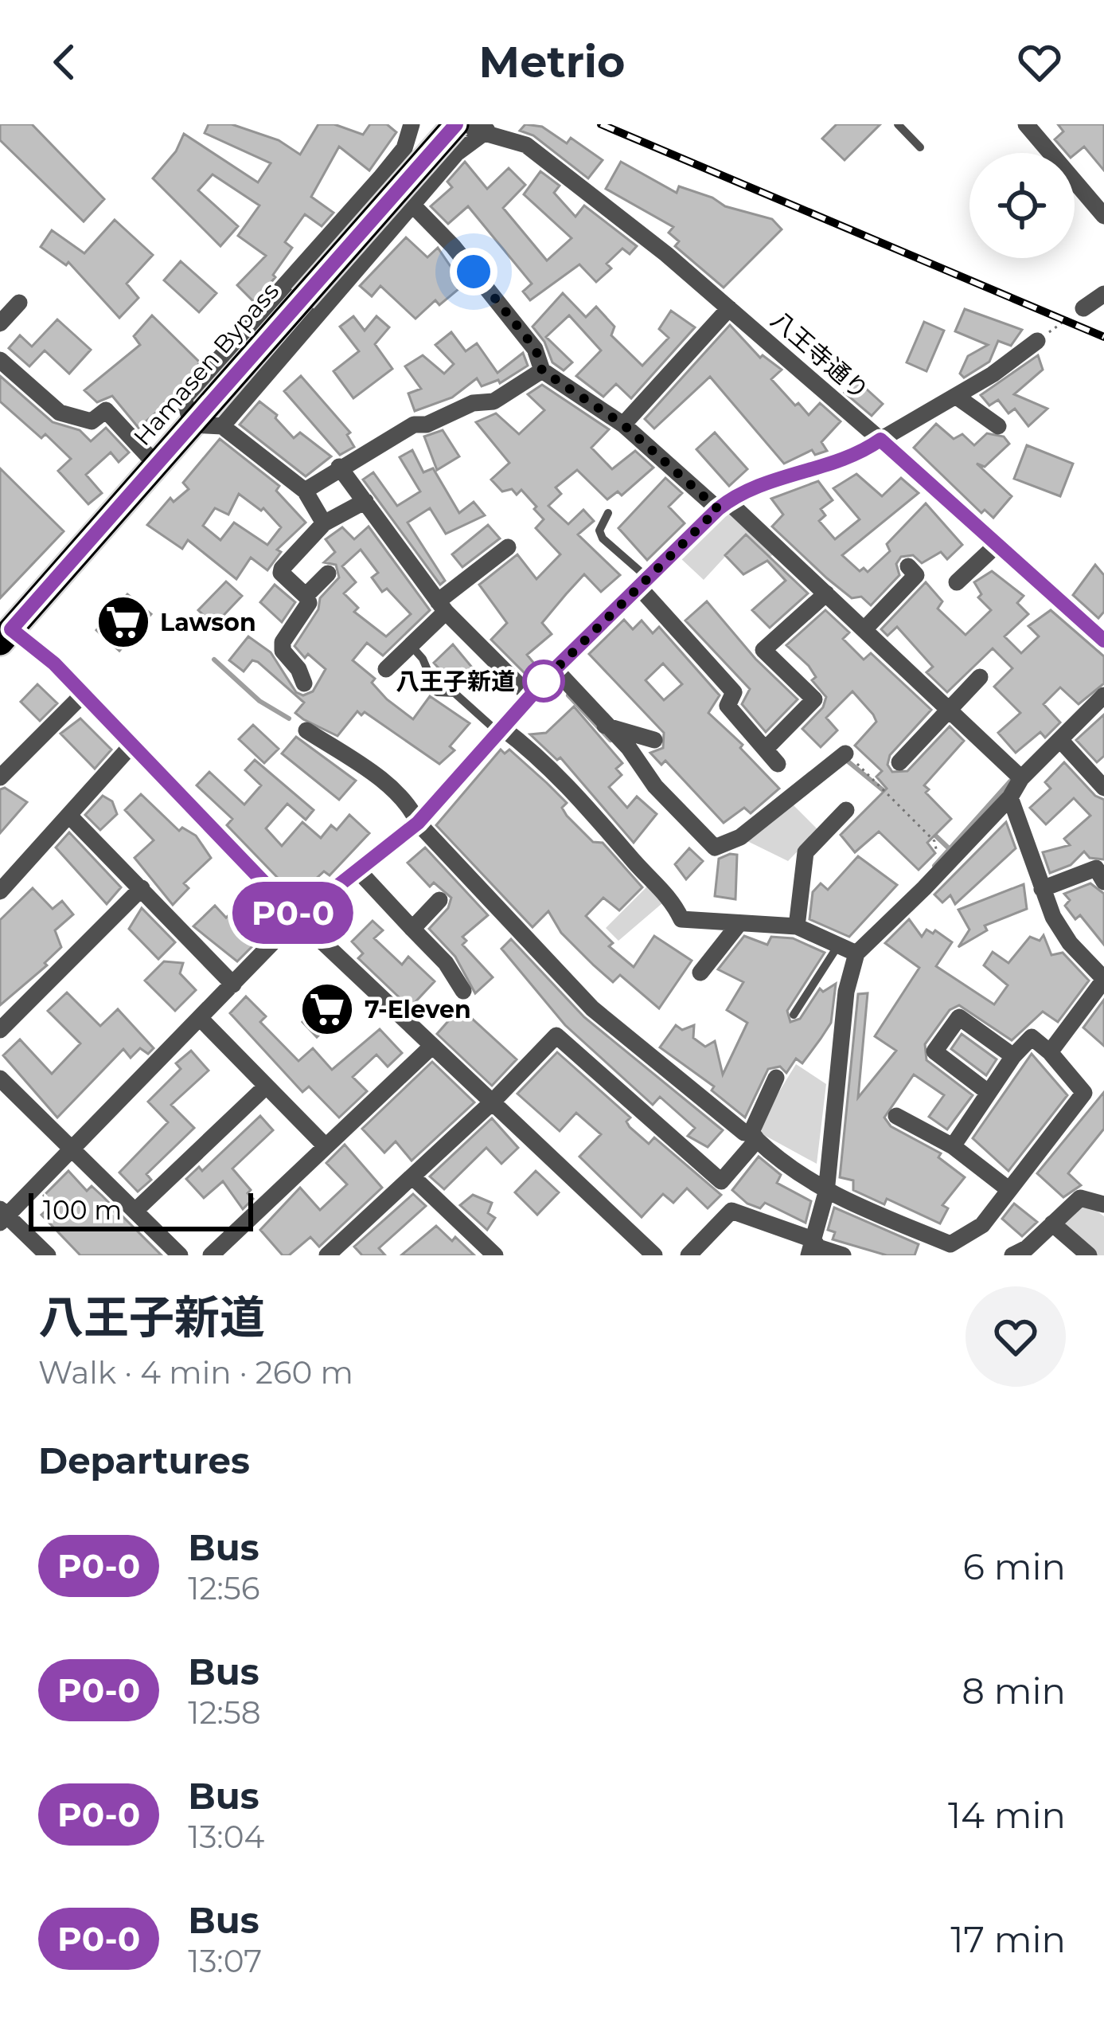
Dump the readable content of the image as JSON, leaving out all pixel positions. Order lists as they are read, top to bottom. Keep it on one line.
{"streets":{"highway":["Hamasen Bypass"],"street":["八王寺通り"]},"crossings":[["八王寺通り","Hamasen Bypass"]],"places":{"supermarket":["Lawson","7-Eleven"],"other":["八王子新道"]},"lines":["bus line P0-0"],"scale_bar":"100 m","page":{"header":"Metrio","on_map":"P0-0","scale":"100 m","heading":[["八王子新道","Walk · 4 min · 260 m"],"Departures"],"list":[{"mark":"P0-0","name":"Bus","note":"12:56","value":"6 min"},{"mark":"P0-0","name":"Bus","note":"12:58","value":"8 min"},{"mark":"P0-0","name":"Bus","note":"13:04","value":"14 min"},{"mark":"P0-0","name":"Bus","note":"13:07","value":"17 min"}]}}
